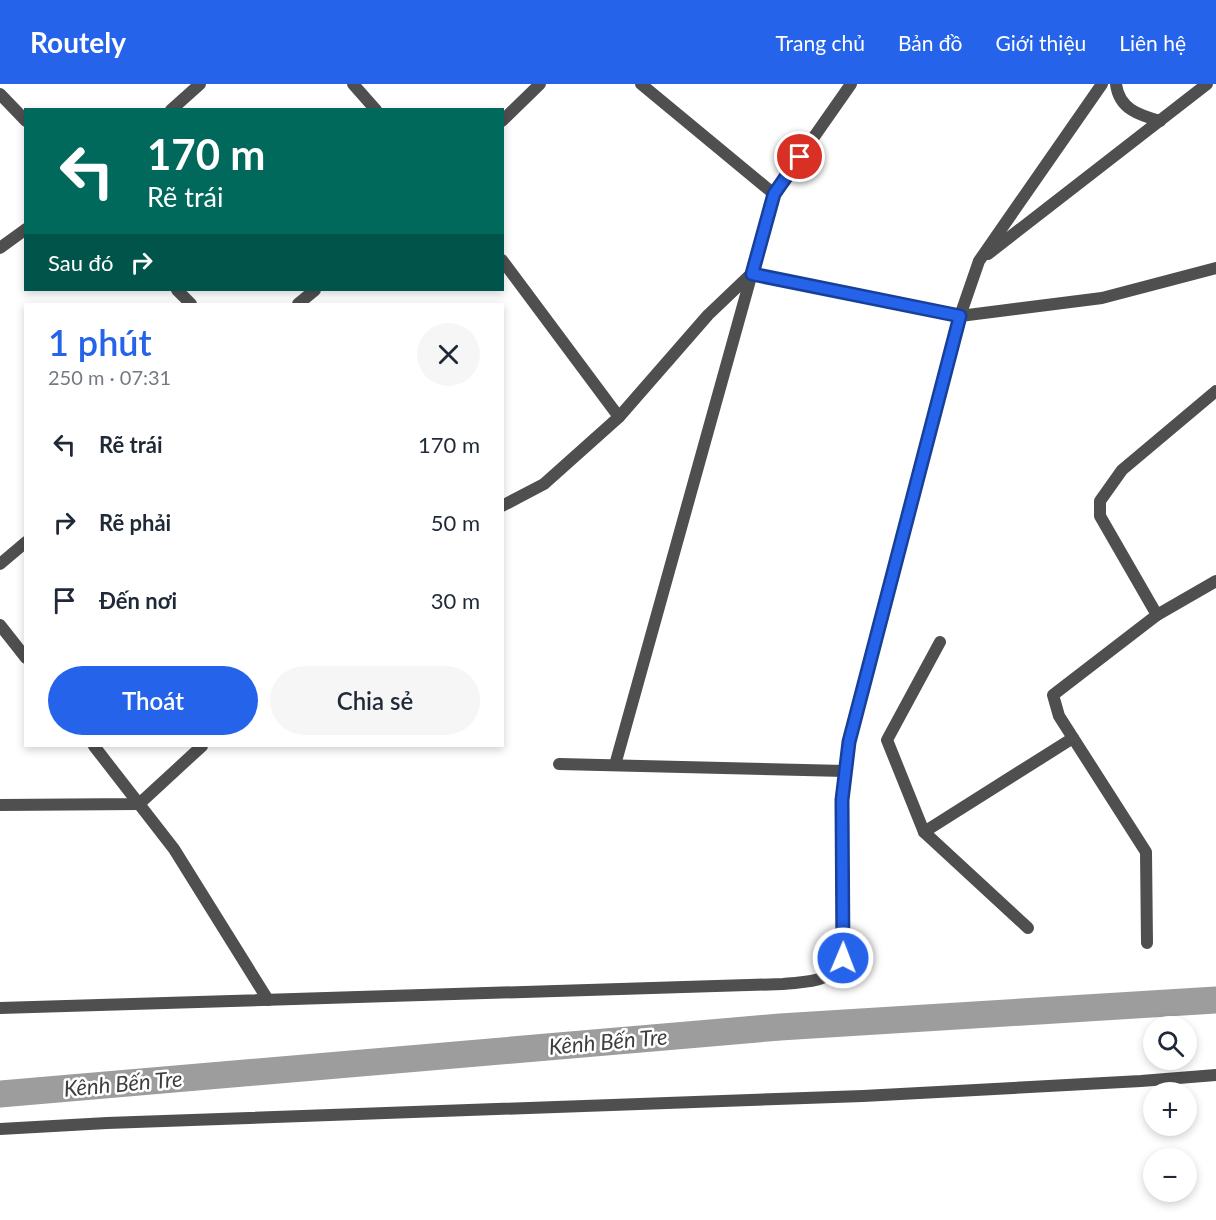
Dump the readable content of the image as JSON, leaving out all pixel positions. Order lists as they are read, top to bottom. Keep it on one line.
{"water":["Kênh Bến Tre"],"page":{"header":"Routely","nav":["Trang chủ","Bản đồ","Giới thiệu","Liên hệ"],"turn":["170 m","Rẽ trái"],"then":"Sau đó","heading":["1 phút","250 m · 07:31"],"list":[{"name":"Rẽ trái","value":"170 m"},{"name":"Rẽ phải","value":"50 m"},{"name":"Đến nơi","value":"30 m"}],"buttons":["Thoát","Chia sẻ"],"map_buttons":["+","−"]}}
